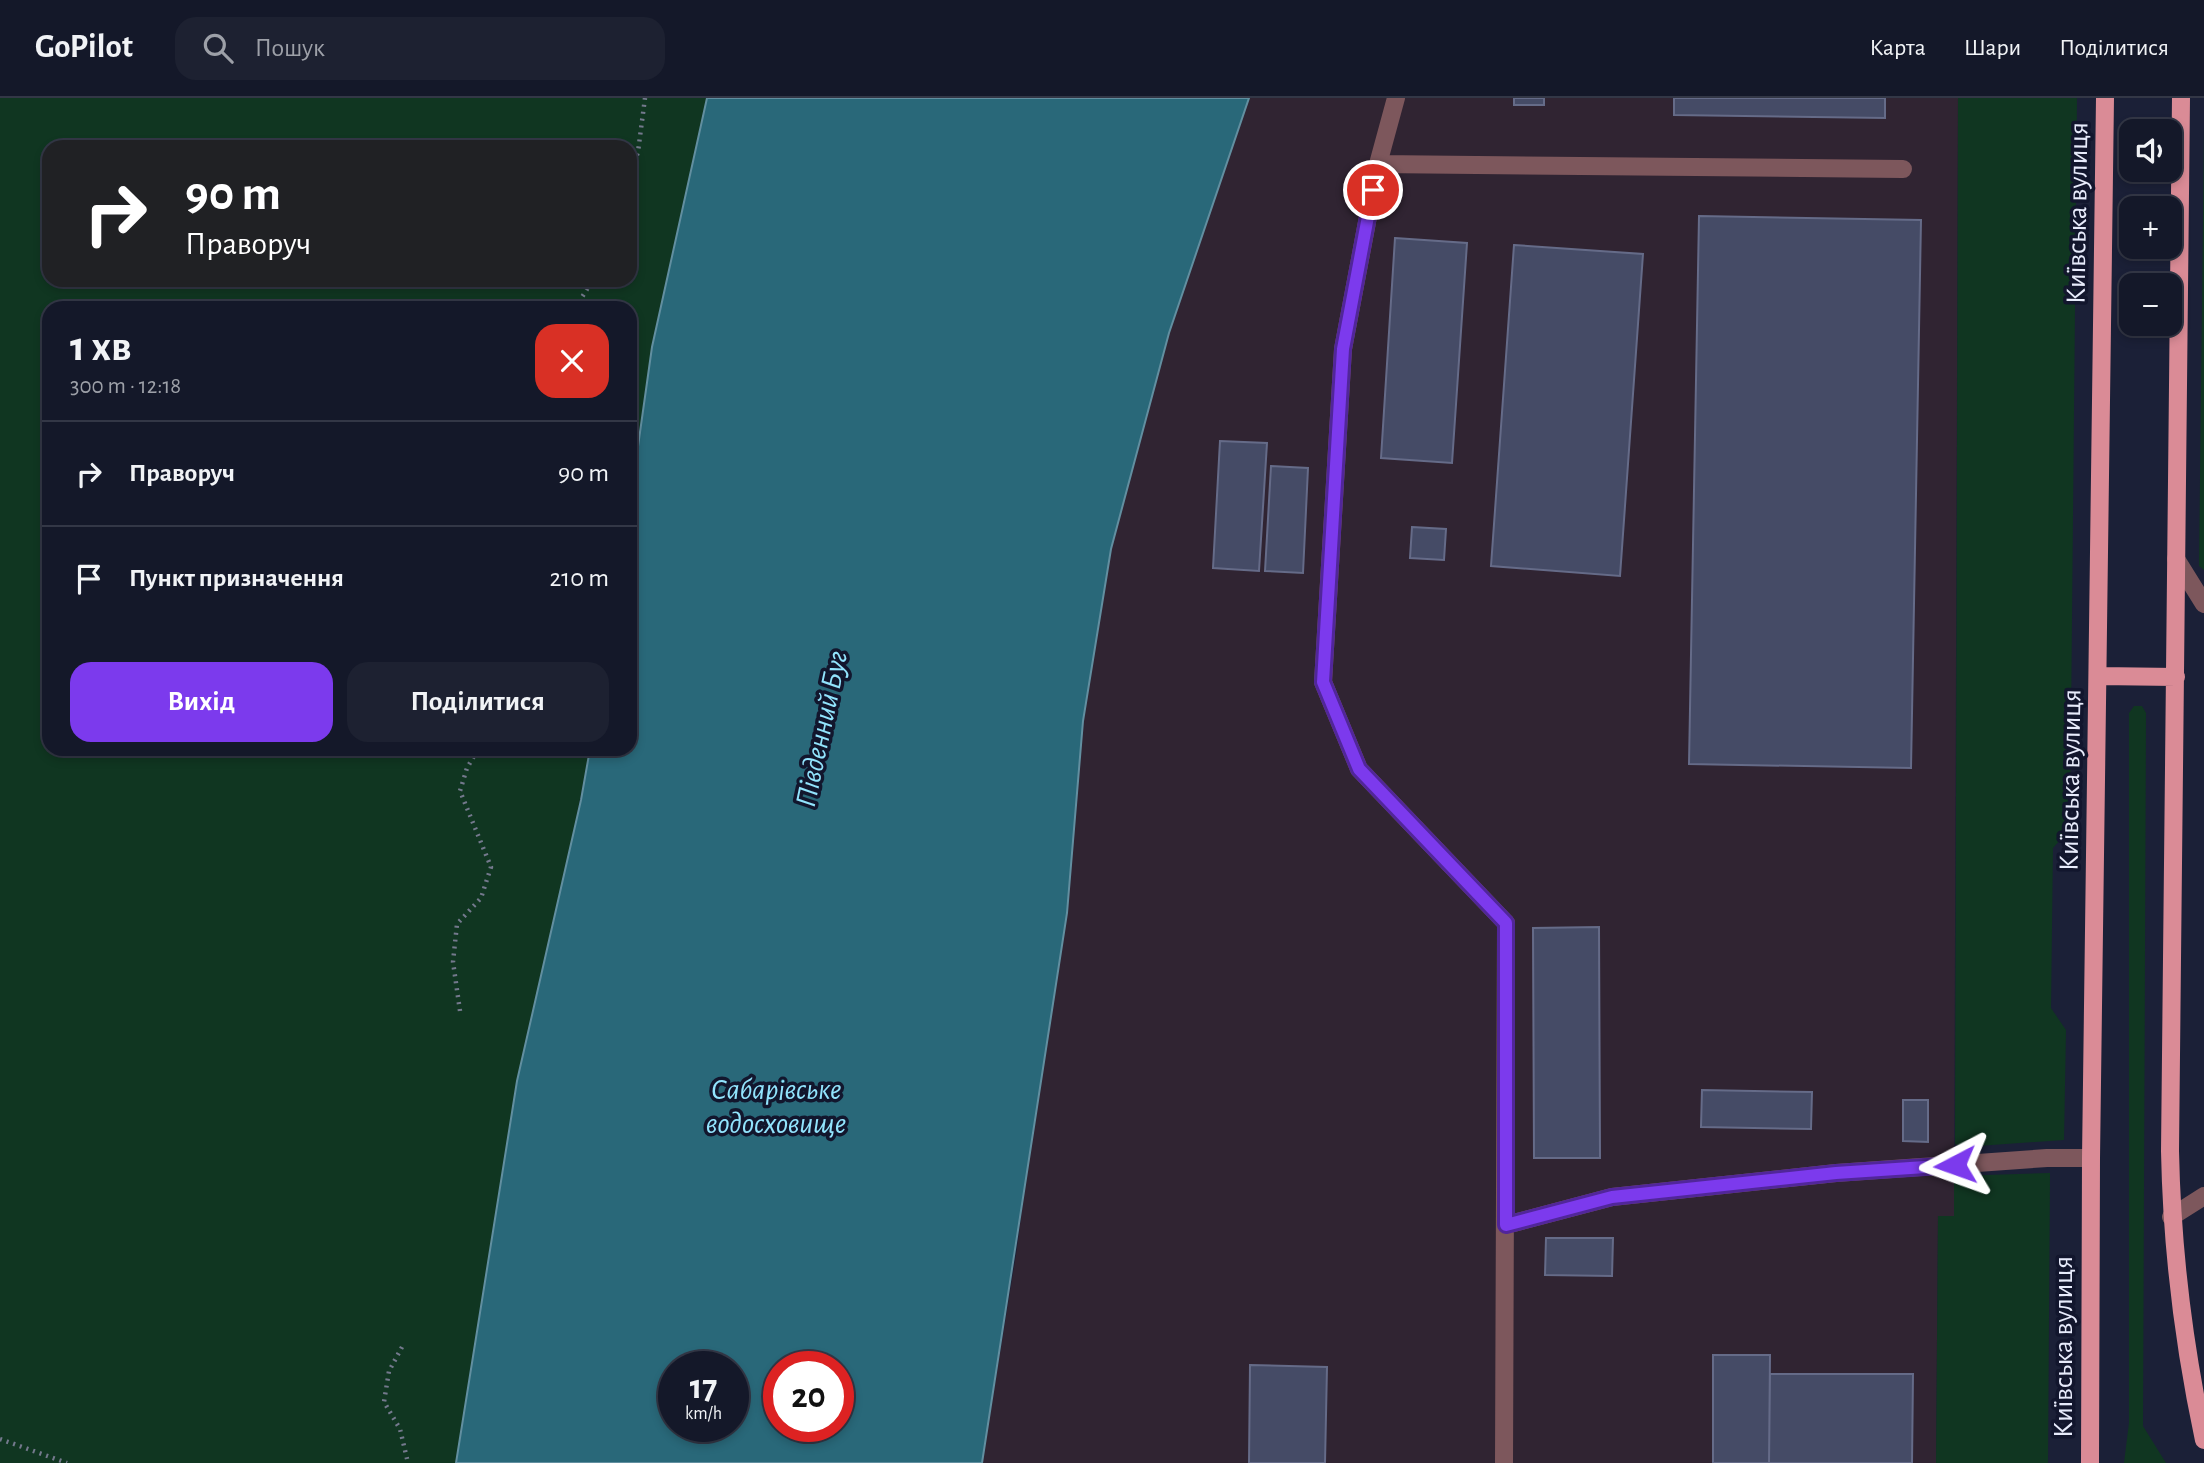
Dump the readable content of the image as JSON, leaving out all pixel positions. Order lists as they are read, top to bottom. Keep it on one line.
{"streets":{"main road":["Київська вулиця"]},"water":["Південний Буг","Сабарівське водосховище"],"page":{"header":"GoPilot","search":"Пошук","nav":["Карта","Шари","Поділитися"],"map_buttons":["+","−"],"turn":["90 m","Праворуч"],"heading":["1 хв","300 m · 12:18"],"list":[{"name":"Праворуч","value":"90 m"},{"name":"Пункт призначення","value":"210 m"}],"buttons":["Вихід","Поділитися"],"speed":"17 km/h","limit":"20"}}
